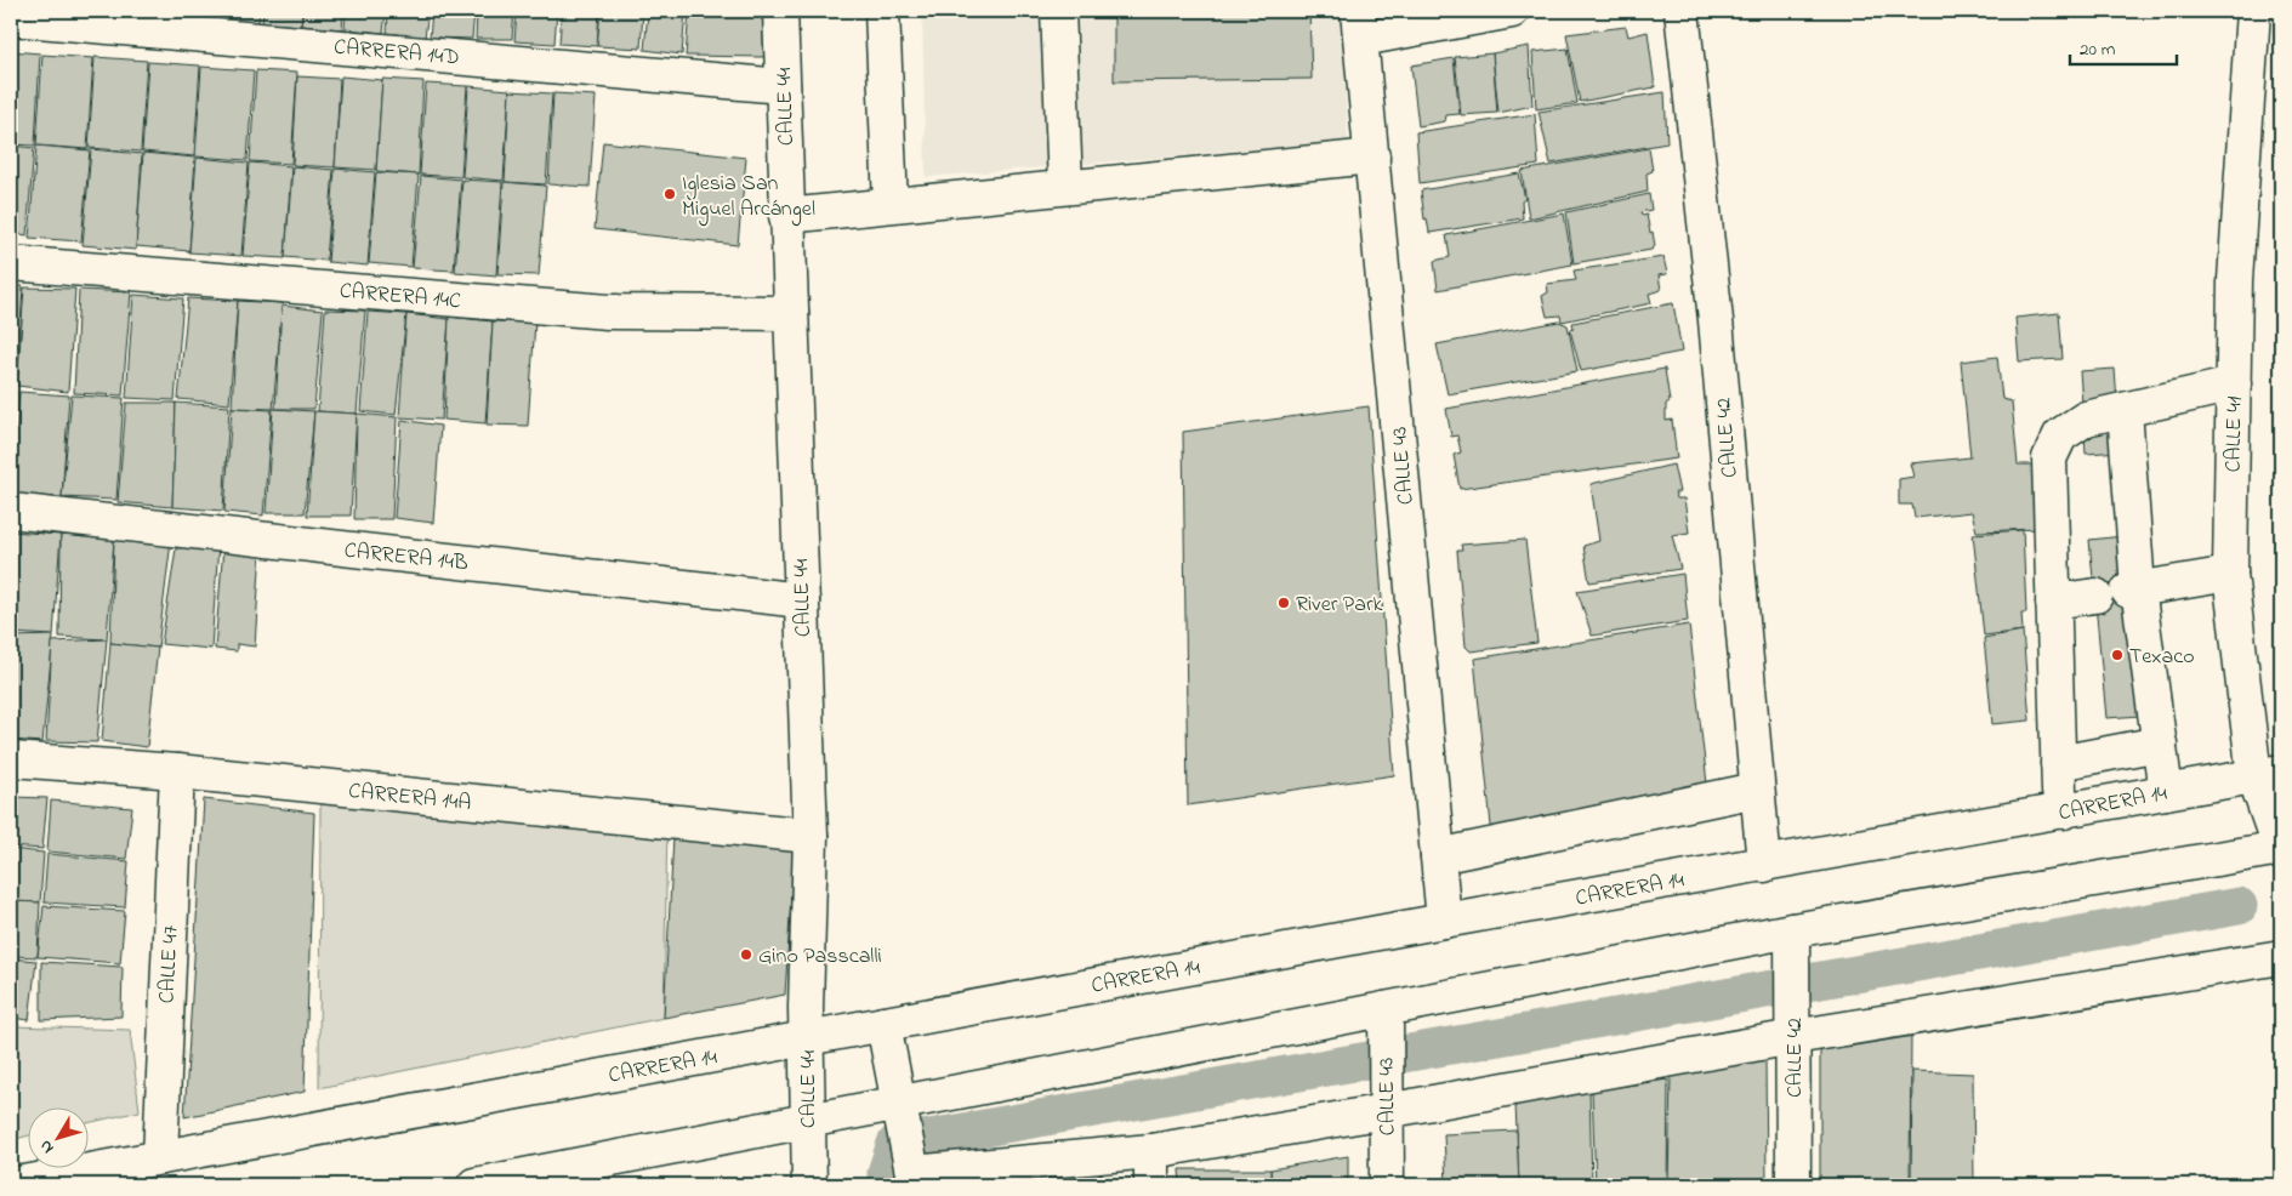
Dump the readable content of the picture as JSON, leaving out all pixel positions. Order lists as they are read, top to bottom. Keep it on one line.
{"streets":{"street":["CARRERA 14D","CALLE 44","CARRERA 14C","CALLE 41","CALLE 42","CALLE 43","CARRERA 14B","CARRERA 14A","CARRERA 14","CALLE 47"]},"crossings":[["CARRERA 14D","CALLE 44"],["CALLE 44","CARRERA 14C"],["CALLE 44","CARRERA 14B"],["CALLE 44","CARRERA 14A"],["CALLE 44","CARRERA 14"],["CALLE 41","CARRERA 14"],["CALLE 42","CARRERA 14"],["CALLE 43","CARRERA 14"],["CARRERA 14A","CALLE 47"],["CARRERA 14","CALLE 47"]],"places":["Iglesia San Miguel Arcángel","River Park","Texaco","Gino Passcalli"],"scale_bar":"20 m","north":"bottom left"}
